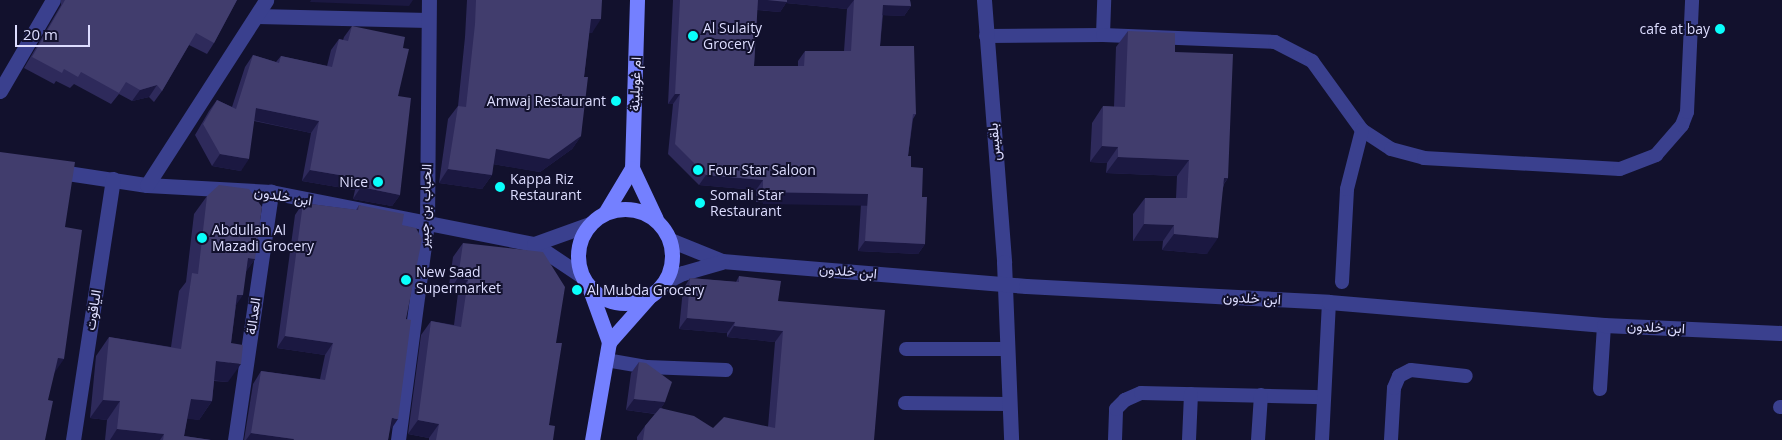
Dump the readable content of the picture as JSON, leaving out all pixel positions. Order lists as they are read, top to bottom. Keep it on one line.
{"streets":{"street":["ام غويلينة","بلقيس","ابن خلدون","الحباب بن جبير","الياقوت","العدالة"]},"crossings":[["ام غويلينة","ابن خلدون"],["بلقيس","ابن خلدون"],["ابن خلدون","الحباب بن جبير"],["ابن خلدون","الياقوت"],["ابن خلدون","العدالة"]],"places":["cafe at bay","Al Sulaity Grocery","Amwaj Restaurant","Four Star Saloon","Nice","Kappa Riz Restaurant","Somali Star Restaurant","Abdullah Al Mazadi Grocery","New Saad Supermarket","Al Mubda Grocery"],"scale_bar":"20 m"}
